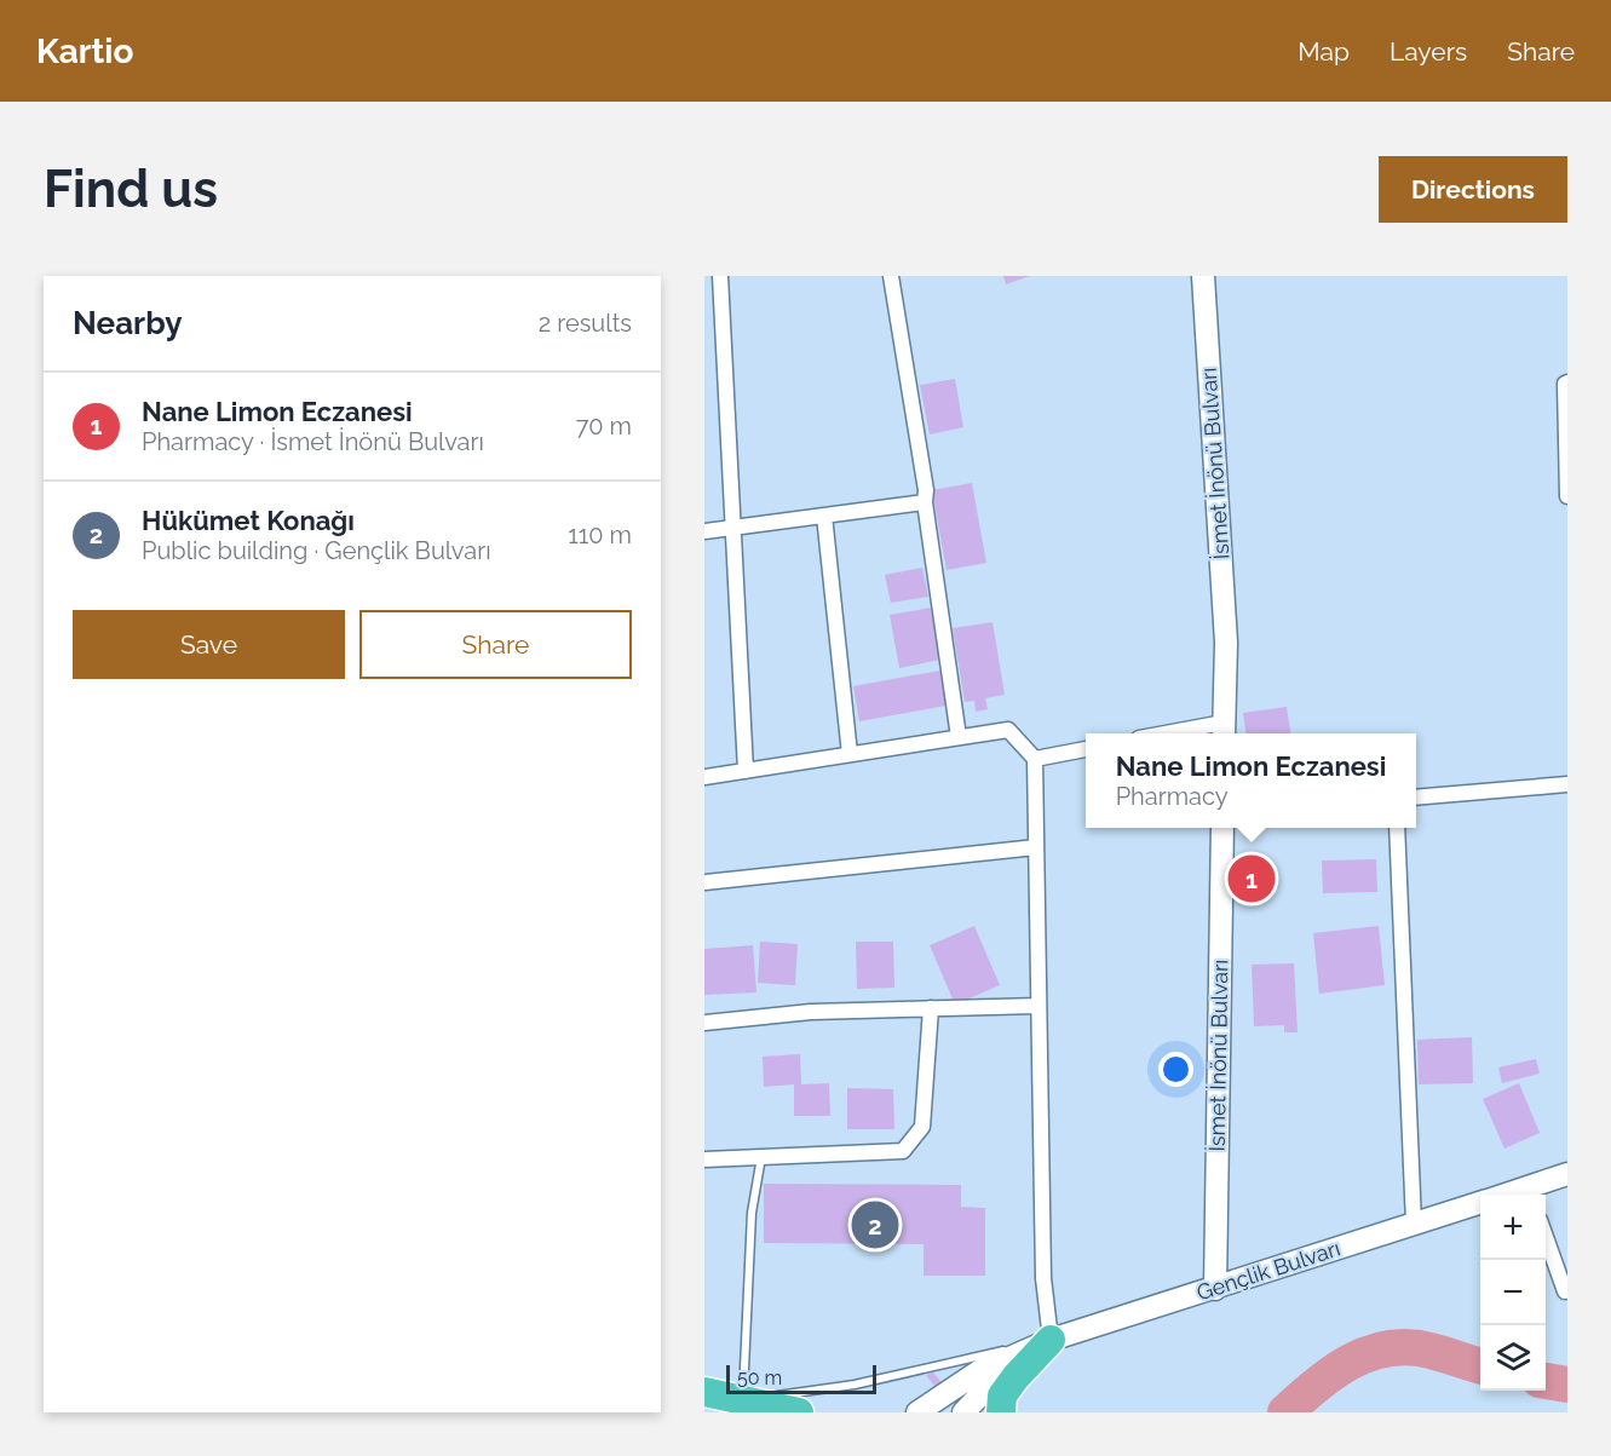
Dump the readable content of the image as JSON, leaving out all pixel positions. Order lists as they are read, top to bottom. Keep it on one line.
{"streets":{"street":["İsmet İnönü Bulvarı","Gençlik Bulvarı"]},"crossings":[["İsmet İnönü Bulvarı","Gençlik Bulvarı"]],"scale_bar":"50 m","page":{"header":"Kartio","nav":["Map","Layers","Share"],"buttons":["Directions",["Save","Share"]],"title":"Find us","heading":["Nearby","2 results"],"list":[{"mark":"1","name":"Nane Limon Eczanesi","note":"Pharmacy · İsmet İnönü Bulvarı","value":"70 m"},{"mark":"2","name":"Hükümet Konağı","note":"Public building · Gençlik Bulvarı","value":"110 m"}],"popup":["Nane Limon Eczanesi","Pharmacy"],"pins":["1","2"],"map_buttons":["+","−"],"scale":"50 m"}}
